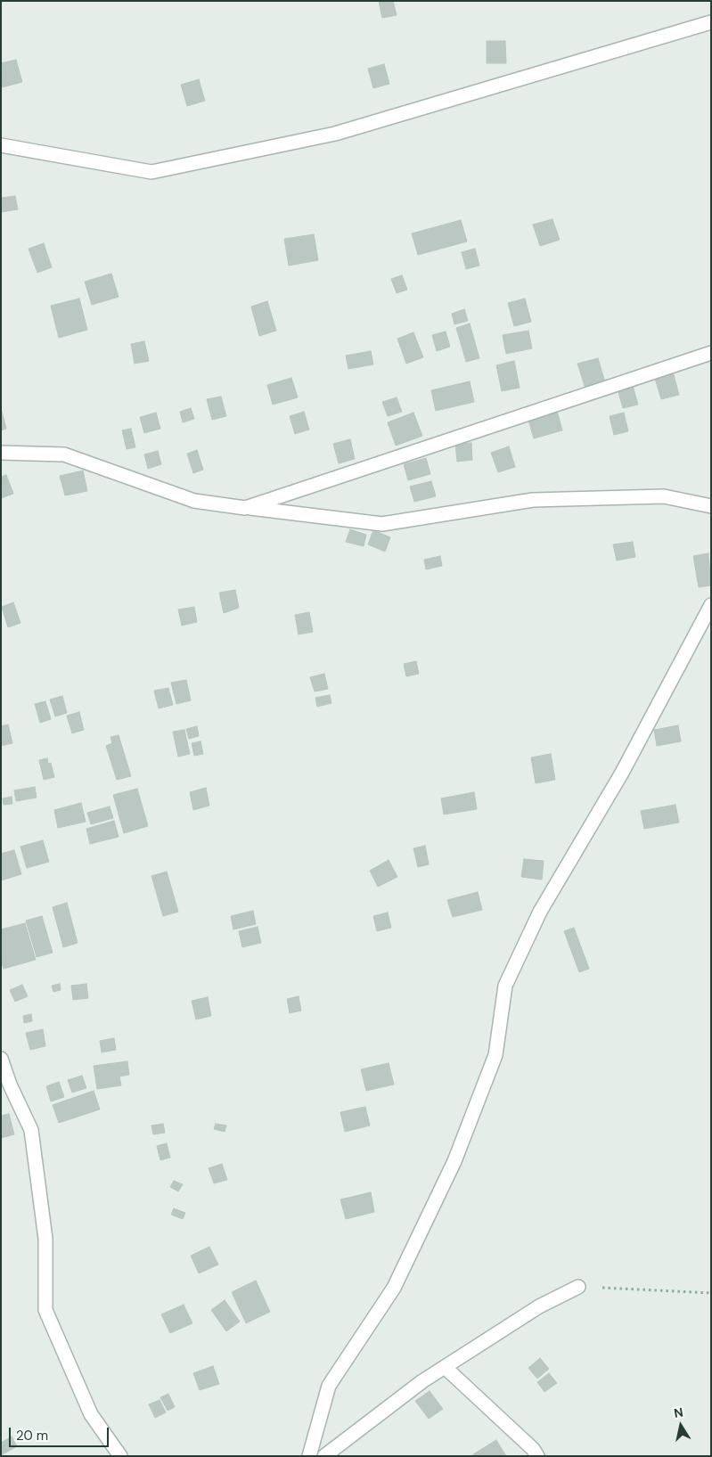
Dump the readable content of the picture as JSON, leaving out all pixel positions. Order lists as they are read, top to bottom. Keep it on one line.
{"scale_bar":"20 m","north":"top"}
